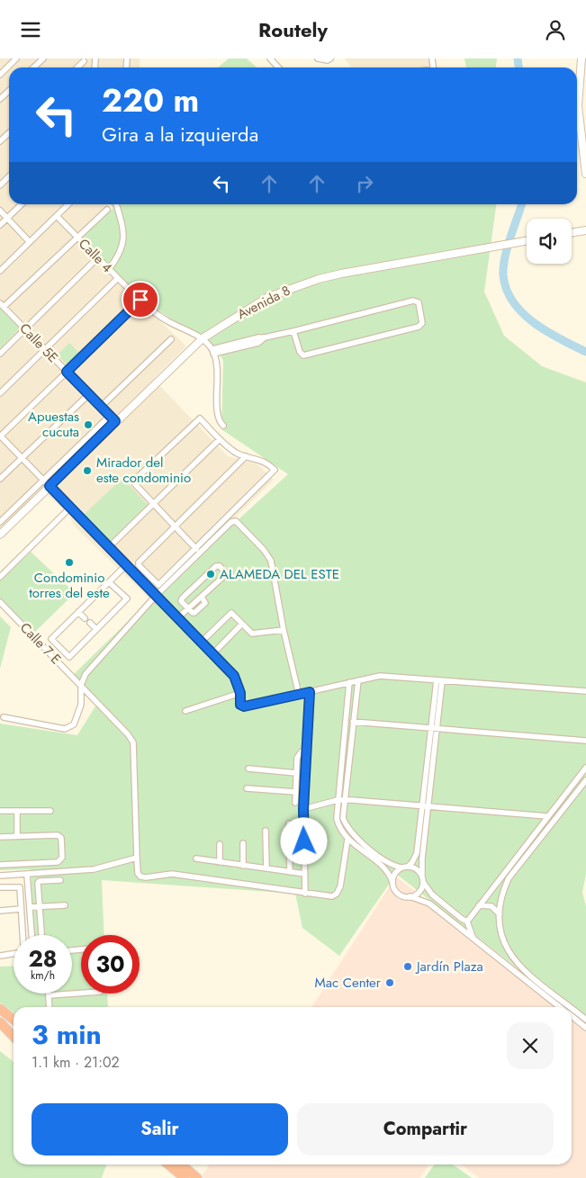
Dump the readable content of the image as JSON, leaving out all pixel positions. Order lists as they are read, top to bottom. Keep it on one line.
{"streets":{"street":["Calle 4","Avenida 8","Calle 5E","Calle 7 E"]},"crossings":[["Calle 4","Avenida 8"],["Avenida 8","Calle 5E"]],"places":["Apuestas cucuta","Mirador del este condominio","Condominio torres del este","ALAMEDA DEL ESTE","Jardín Plaza","Mac Center"],"page":{"header":"Routely","turn":["220 m","Gira a la izquierda"],"speed":"28 km/h","limit":"30","heading":["3 min","1.1 km · 21:02"],"buttons":["Salir","Compartir"]}}
